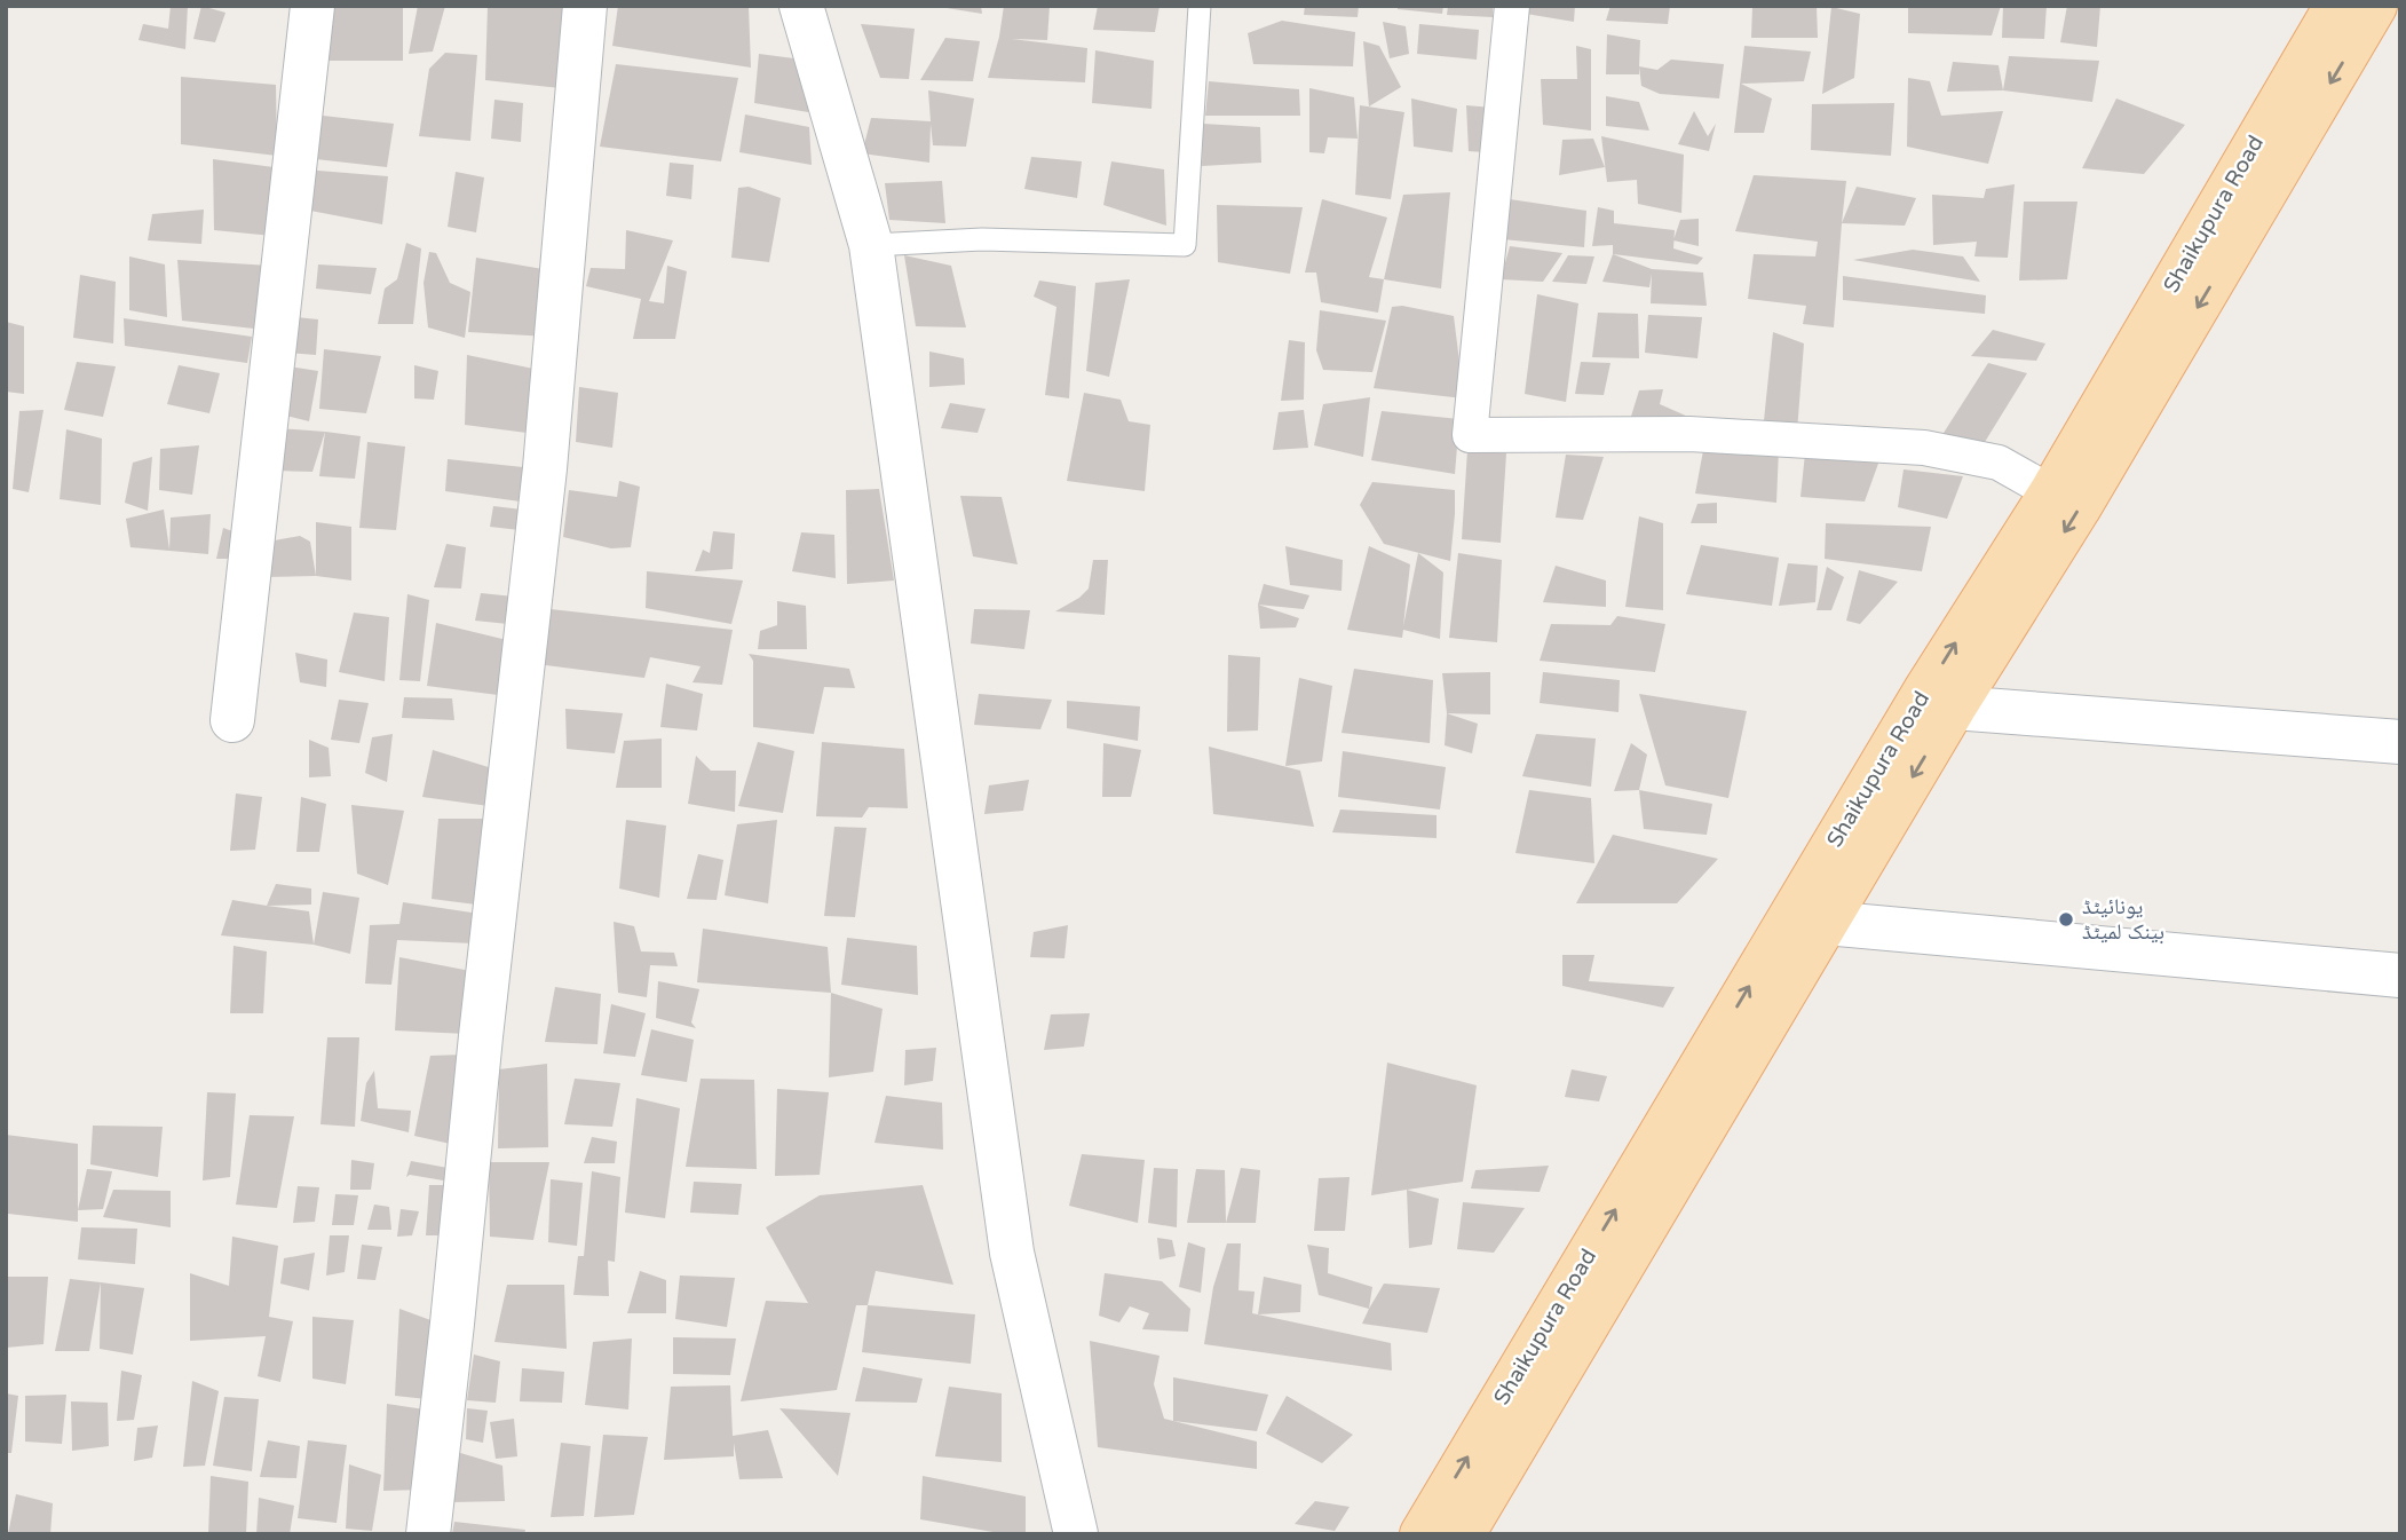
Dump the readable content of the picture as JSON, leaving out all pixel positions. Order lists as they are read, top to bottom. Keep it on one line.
{"streets":{"main road":["Shaikupura Road"]},"places":["یونائیٹڈ بینک لمیٹڈ"]}
